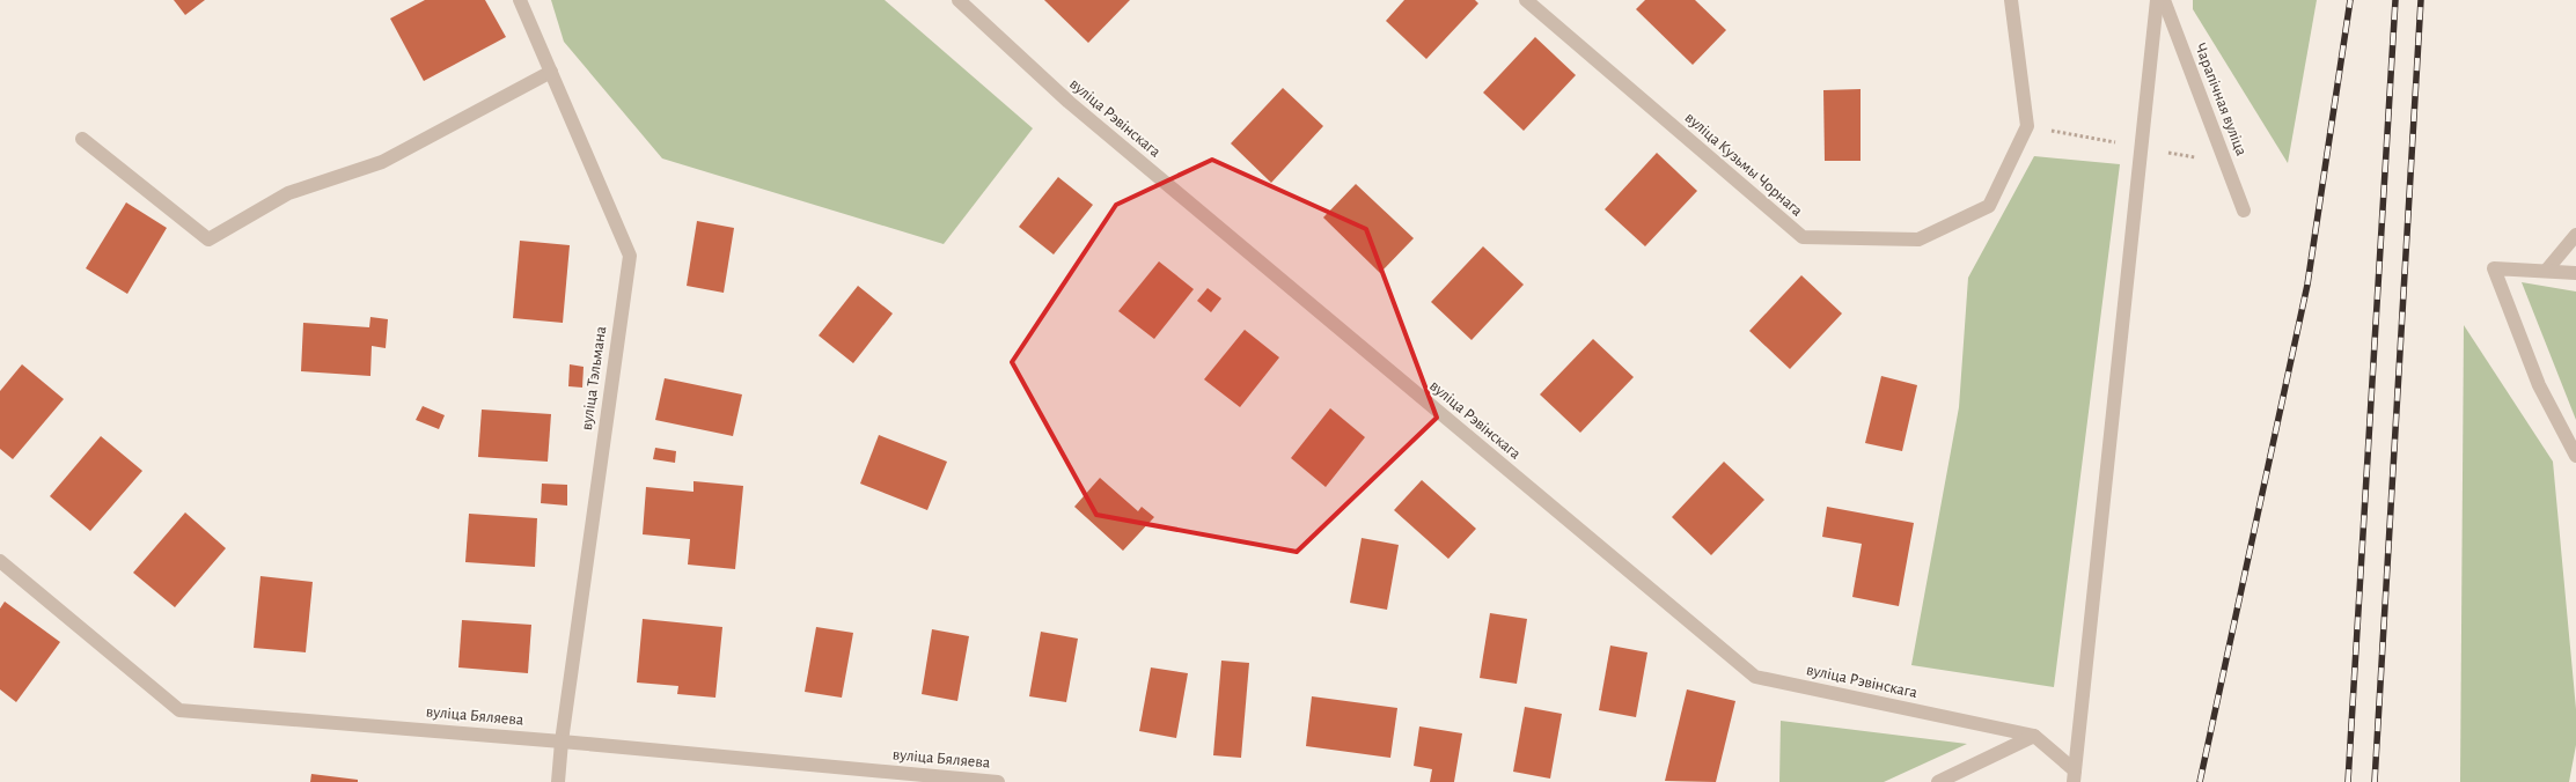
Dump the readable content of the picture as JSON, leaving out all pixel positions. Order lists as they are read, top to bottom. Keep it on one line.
{"streets":{"street":["Чарапічная вуліца","вуліца Рэвінскага","вуліца Кузьмы Чорнага","вуліца Тэльмана","вуліца Бяляева"]},"crossings":[["вуліца Тэльмана","вуліца Бяляева"]]}
